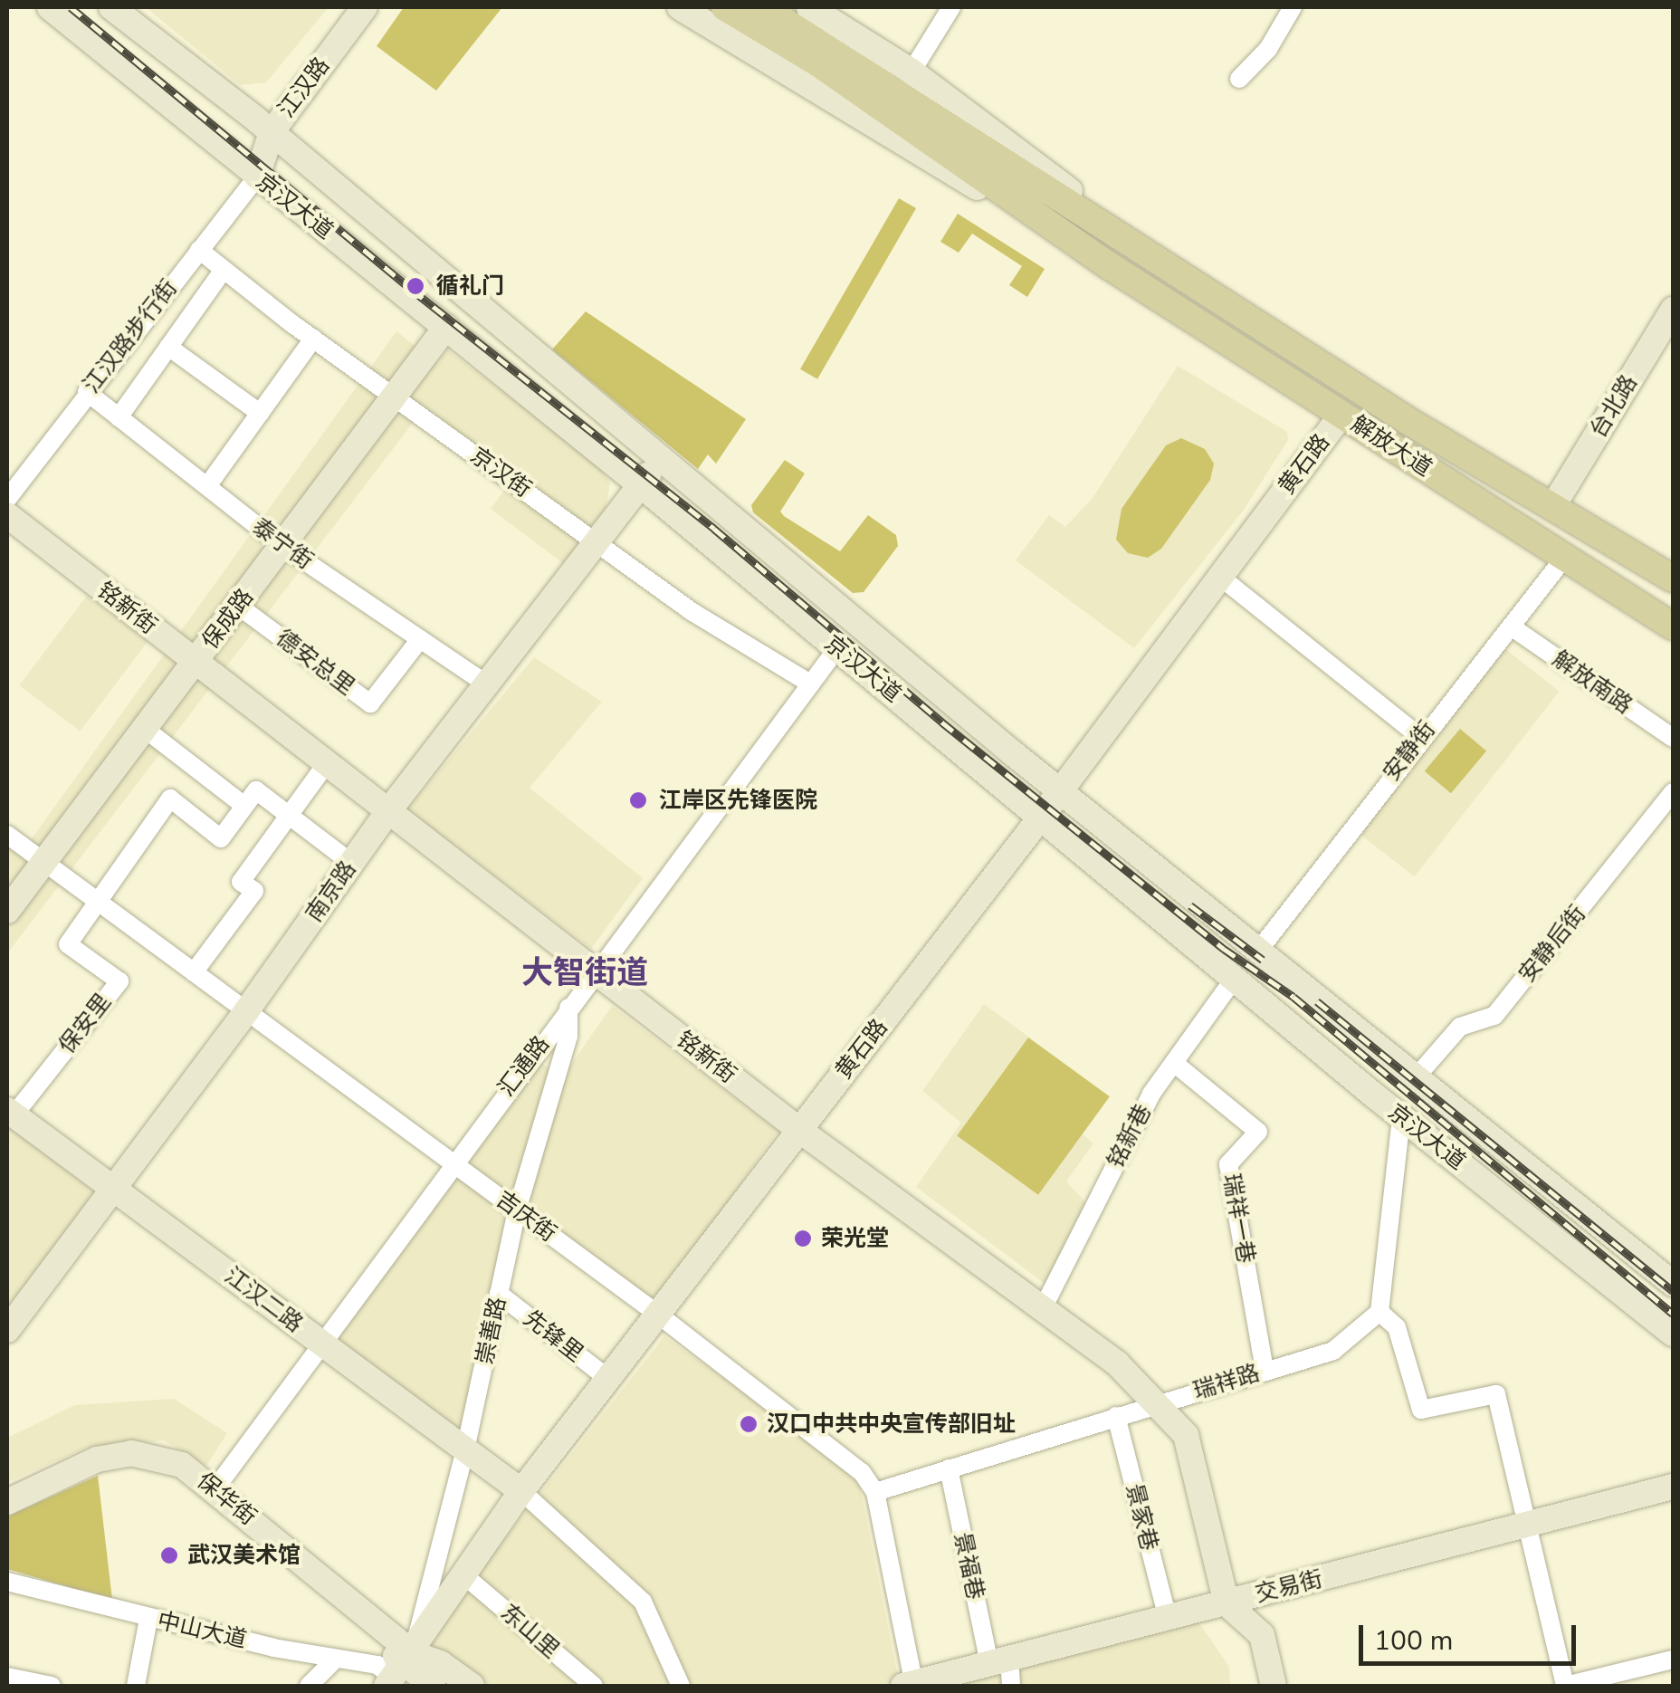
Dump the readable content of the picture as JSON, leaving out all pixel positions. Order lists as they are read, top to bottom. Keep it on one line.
{"streets":{"main road":["解放大道"],"street":["江汉路","京汉大道","江汉路步行街","台北路","黄石路","京汉街","泰宁街","铭新街","保成路","德安总里","解放南路","安静街","南京路","安静后街","保安里","汇通路","铭新巷","吉庆街","瑞祥一巷","江汉二路","崇善路","先锋里","瑞祥路","保华街","景家巷","景福巷","交易街","中山大道","东山里"]},"crossings":[["江汉路","京汉大道"],["江汉路","江汉路步行街"],["京汉大道","江汉路步行街"],["京汉大道","黄石路"],["京汉大道","保成路"],["京汉大道","安静街"],["京汉大道","南京路"],["京汉大道","安静后街"],["京汉大道","汇通路"],["京汉大道","铭新巷"],["江汉路步行街","京汉街"],["江汉路步行街","泰宁街"],["台北路","解放大道"],["解放大道","黄石路"],["解放大道","安静街"],["黄石路","铭新街"],["黄石路","吉庆街"],["黄石路","江汉二路"],["黄石路","崇善路"],["黄石路","先锋里"],["黄石路","保华街"],["黄石路","中山大道"],["黄石路","东山里"],["京汉街","保成路"],["京汉街","南京路"],["京汉街","汇通路"],["泰宁街","保成路"],["泰宁街","德安总里"],["泰宁街","南京路"],["铭新街","保成路"],["铭新街","南京路"],["铭新街","汇通路"],["铭新街","铭新巷"],["铭新街","瑞祥路"],["铭新街","交易街"],["保成路","德安总里"],["保成路","吉庆街"],["解放南路","安静街"],["南京路","吉庆街"],["南京路","江汉二路"],["保安里","吉庆街"],["保安里","江汉二路"],["汇通路","吉庆街"],["汇通路","江汉二路"],["汇通路","崇善路"],["汇通路","保华街"],["铭新巷","瑞祥一巷"],["吉庆街","崇善路"],["吉庆街","瑞祥路"],["瑞祥一巷","瑞祥路"],["江汉二路","崇善路"],["崇善路","先锋里"],["崇善路","保华街"],["崇善路","中山大道"],["瑞祥路","景家巷"],["瑞祥路","景福巷"],["保华街","中山大道"],["景家巷","交易街"],["景福巷","交易街"]],"districts":["大智街道"],"places":["循礼门","江岸区先锋医院","荣光堂","汉口中共中央宣传部旧址","武汉美术馆"],"scale_bar":"100 m"}
